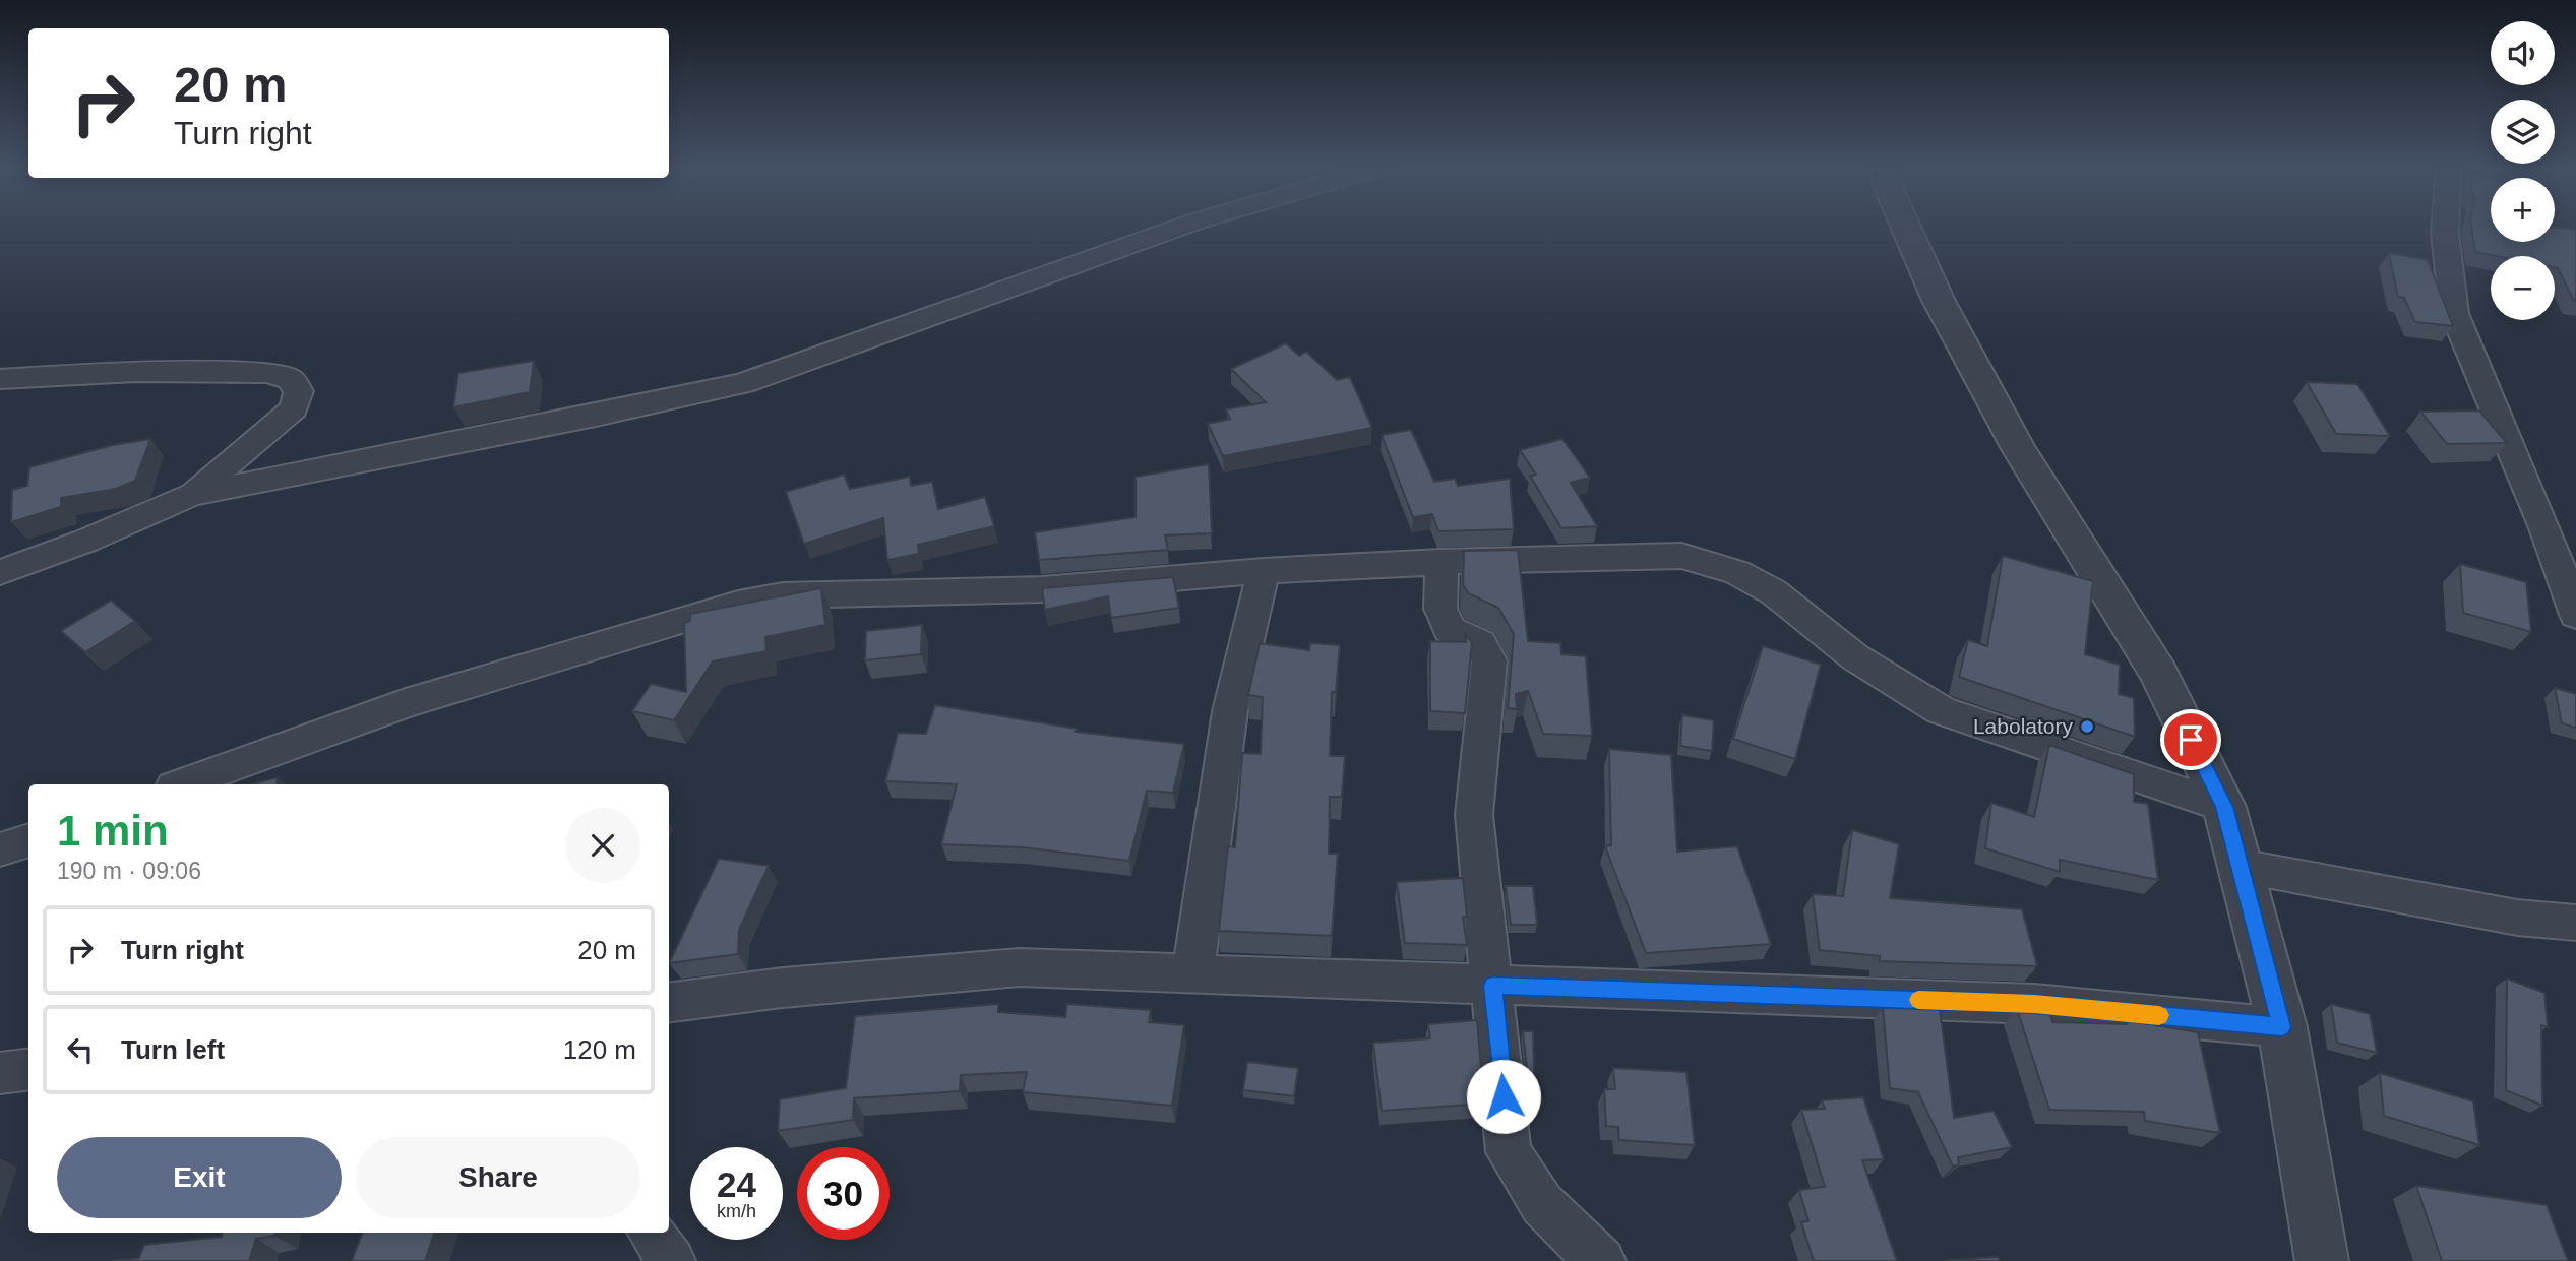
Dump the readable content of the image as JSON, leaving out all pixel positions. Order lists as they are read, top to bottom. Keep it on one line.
{"places":["Labolatory"],"page":{"map_buttons":["+","−"],"turn":["20 m","Turn right"],"heading":["1 min","190 m · 09:06"],"list":[{"name":"Turn right","value":"20 m"},{"name":"Turn left","value":"120 m"}],"buttons":["Exit","Share"],"speed":"24 km/h","limit":"30"}}
